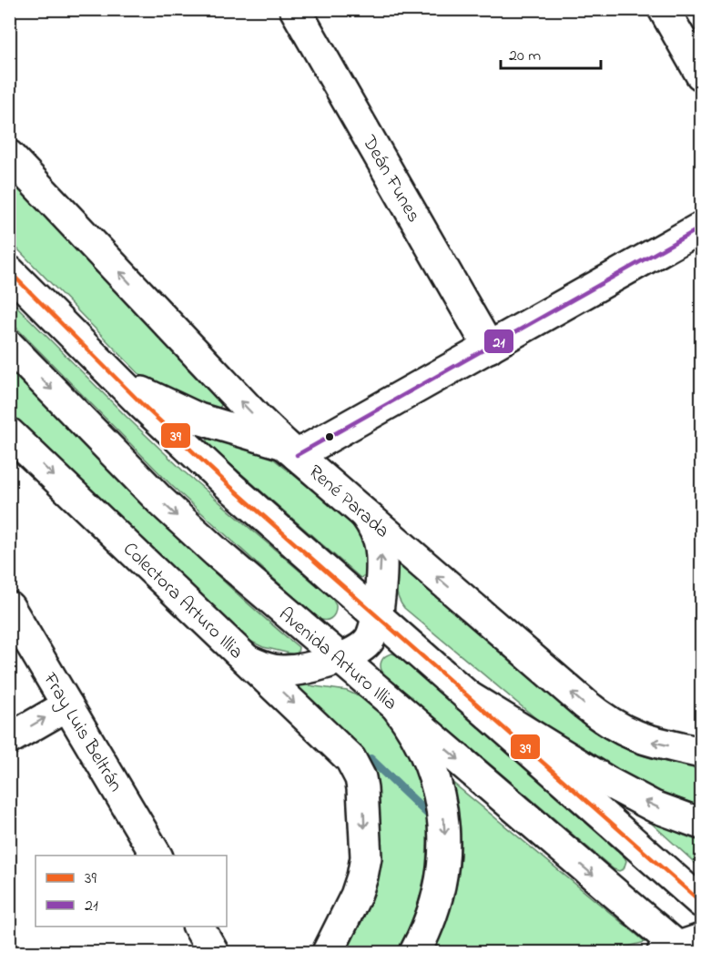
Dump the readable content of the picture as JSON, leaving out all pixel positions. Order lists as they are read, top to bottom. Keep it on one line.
{"streets":{"main road":["Deán Funes","René Parada","Colectora Arturo Illia","Avenida Arturo Illia","Fray Luis Beltrán"]},"lines":["transit line 21","transit line 39"],"legend":["39","21"],"scale_bar":"20 m"}
